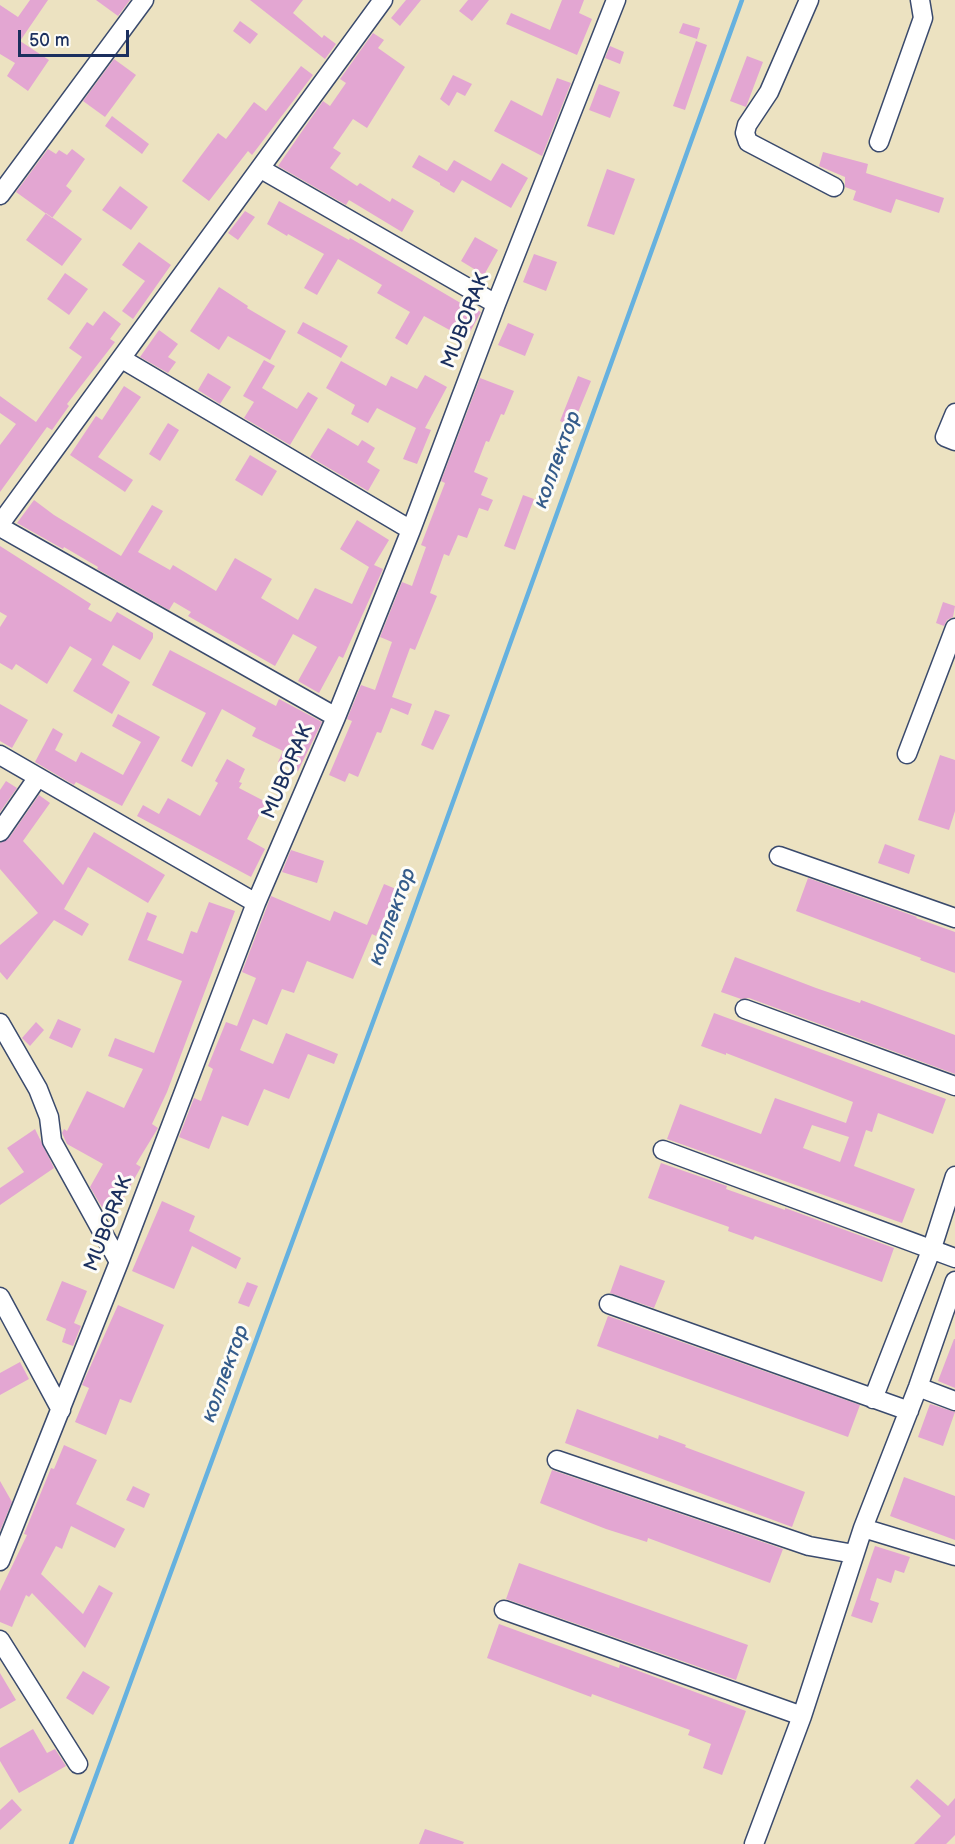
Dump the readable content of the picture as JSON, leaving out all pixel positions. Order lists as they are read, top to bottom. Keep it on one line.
{"streets":{"street":["MUBORAK"]},"water":["коллектор"],"scale_bar":"50 m"}
